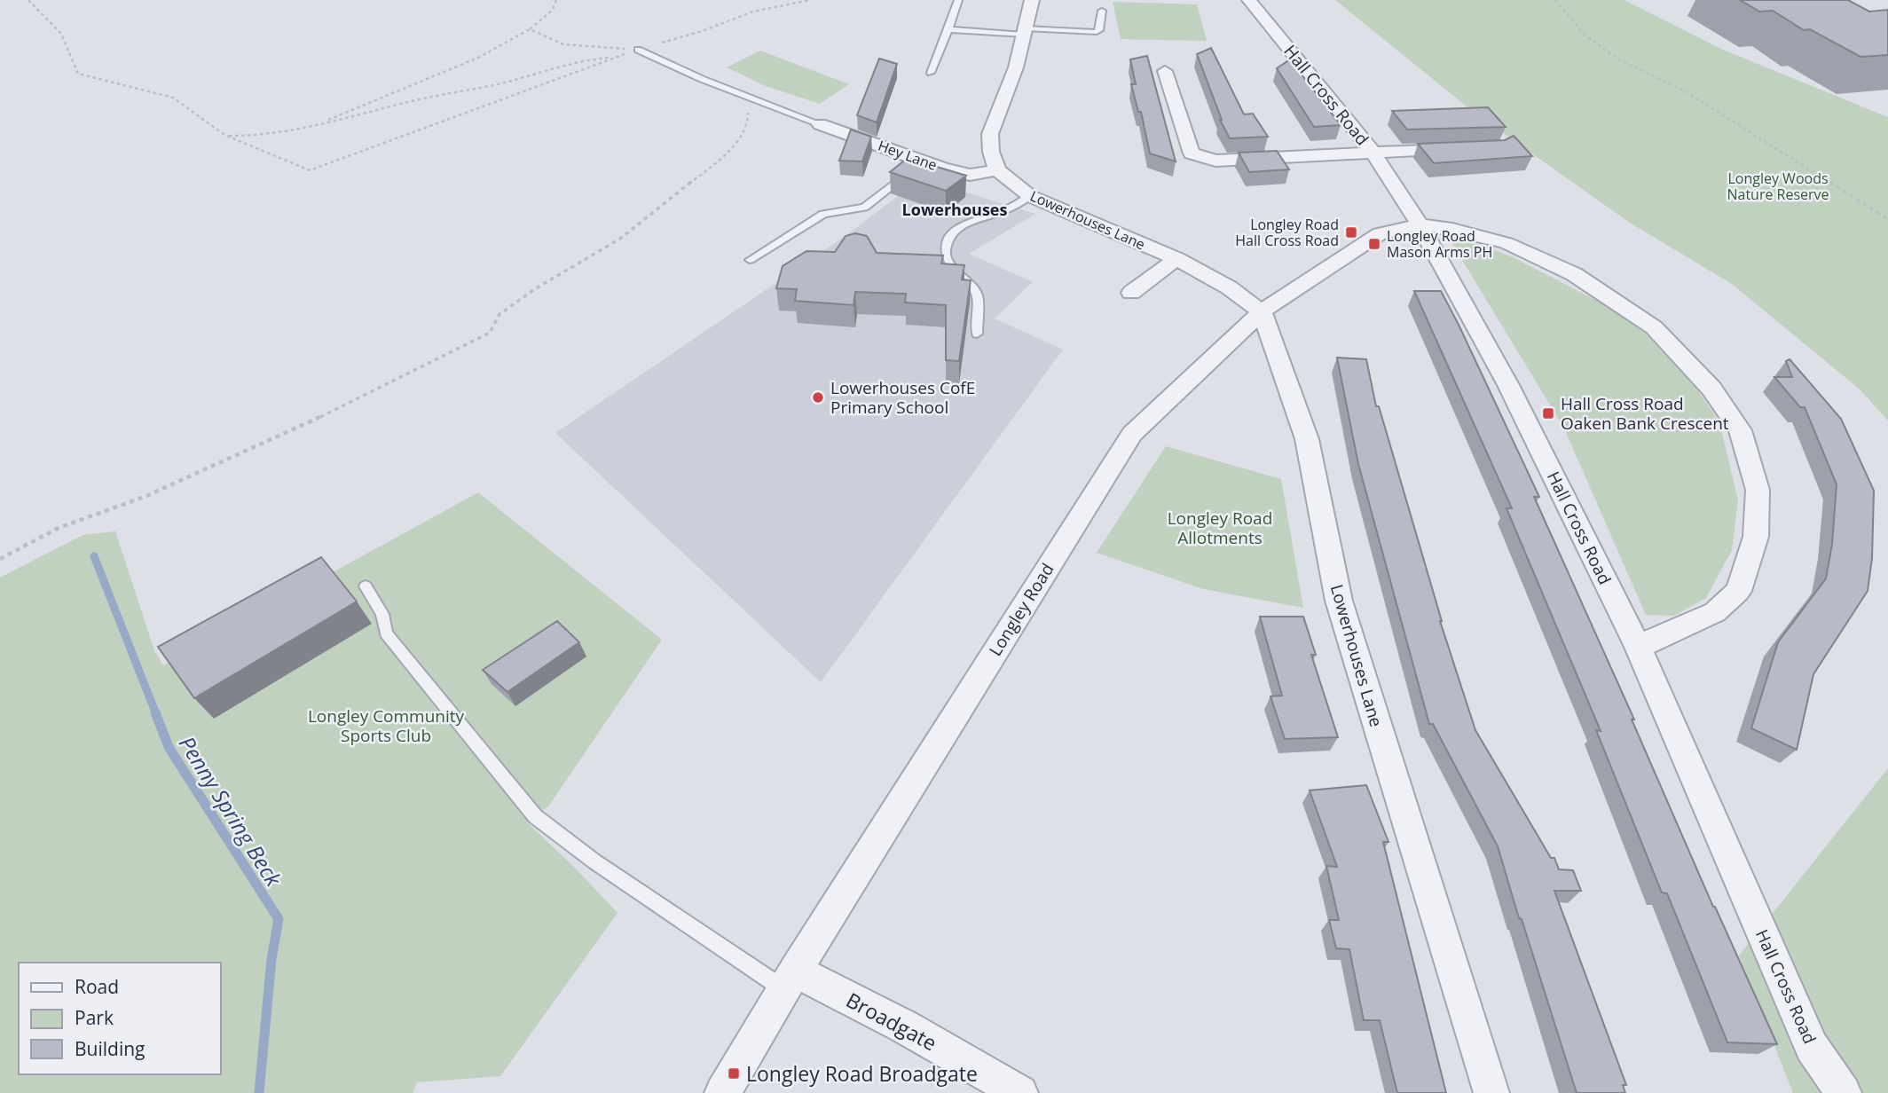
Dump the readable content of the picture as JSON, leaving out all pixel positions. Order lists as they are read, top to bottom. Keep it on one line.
{"streets":{"street":["Hall Cross Road","Hey Lane","Lowerhouses Lane","Longley Road","Broadgate"]},"crossings":[["Hall Cross Road","Longley Road"],["Hey Lane","Lowerhouses Lane"],["Lowerhouses Lane","Longley Road"],["Longley Road","Broadgate"]],"districts":["Lowerhouses"],"water":["Penny Spring Beck"],"parks":["Longley Woods Nature Reserve","Longley Road Allotments","Longley Community Sports Club"],"places":{"transit":["Longley Road Hall Cross Road","Longley Road Mason Arms PH","Hall Cross Road Oaken Bank Crescent","Longley Road Broadgate"],"other":["Lowerhouses CofE Primary School"]},"legend":["Road","Park","Building"]}
